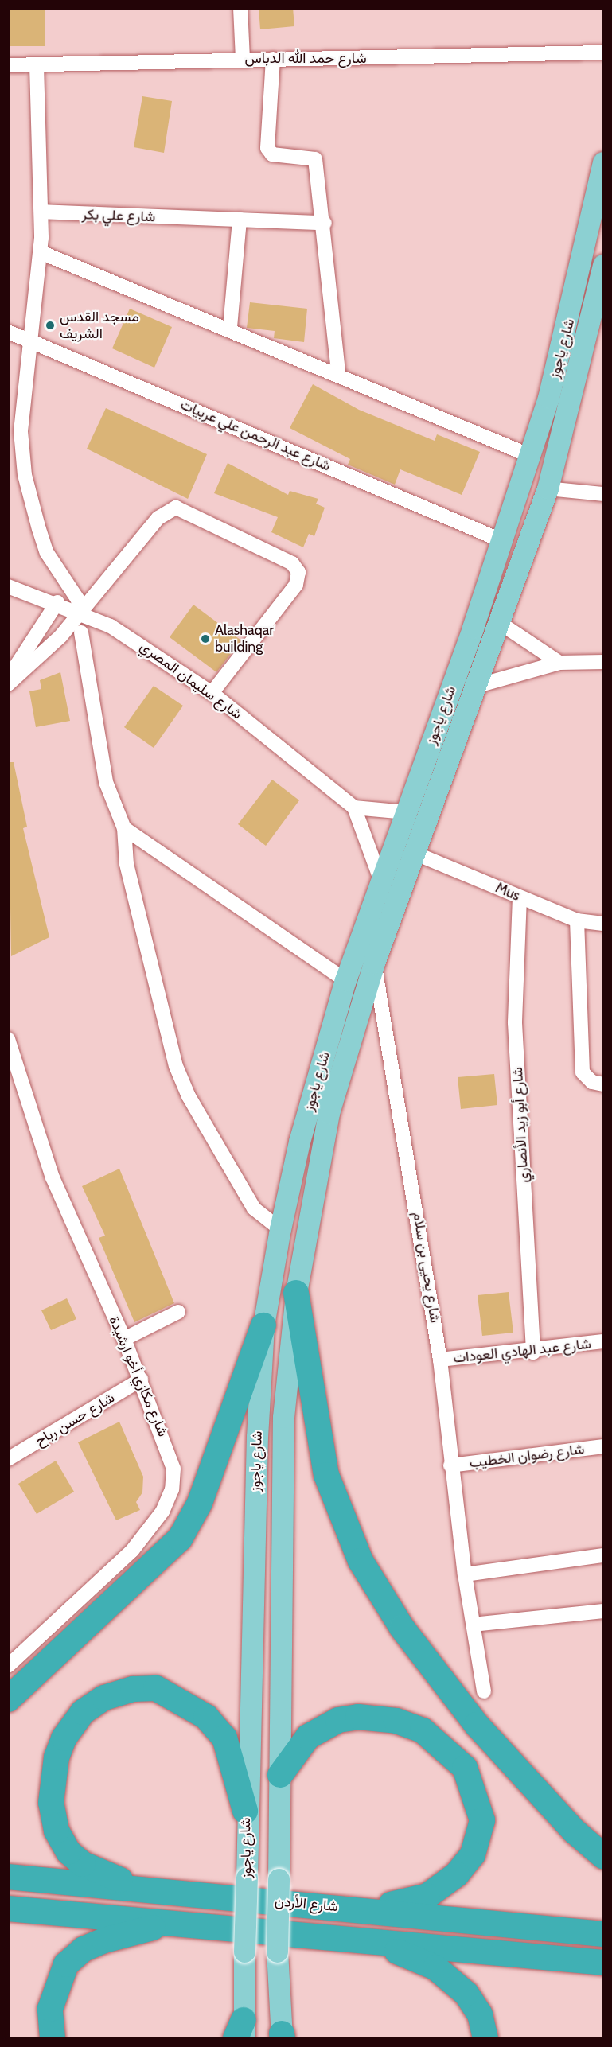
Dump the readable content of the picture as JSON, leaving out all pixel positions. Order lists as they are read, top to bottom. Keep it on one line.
{"streets":{"highway":["شارع الأردن"],"main road":["شارع ياجوز"],"street":["شارع حمد الله الدباس","شارع علي بكر","شارع عبد الرحمن علي عربيات","شارع سليمان المصري","Mus","شارع أبو زيد الأنصاري","شارع يحيى بن سلام","شارع عبد الهادي العودات","شارع مكازي أخو ارشيدة","شارع حسن رباح","شارع رضوان الخطيب"]},"crossings":[["شارع ياجوز","شارع عبد الرحمن علي عربيات"],["شارع ياجوز","Mus"],["شارع ياجوز","شارع يحيى بن سلام"],["Mus","شارع أبو زيد الأنصاري"],["شارع أبو زيد الأنصاري","شارع عبد الهادي العودات"],["شارع يحيى بن سلام","شارع عبد الهادي العودات"],["شارع يحيى بن سلام","شارع رضوان الخطيب"],["شارع مكازي أخو ارشيدة","شارع حسن رباح"]],"places":["مسجد القدس الشريف","Alashaqar building"]}
